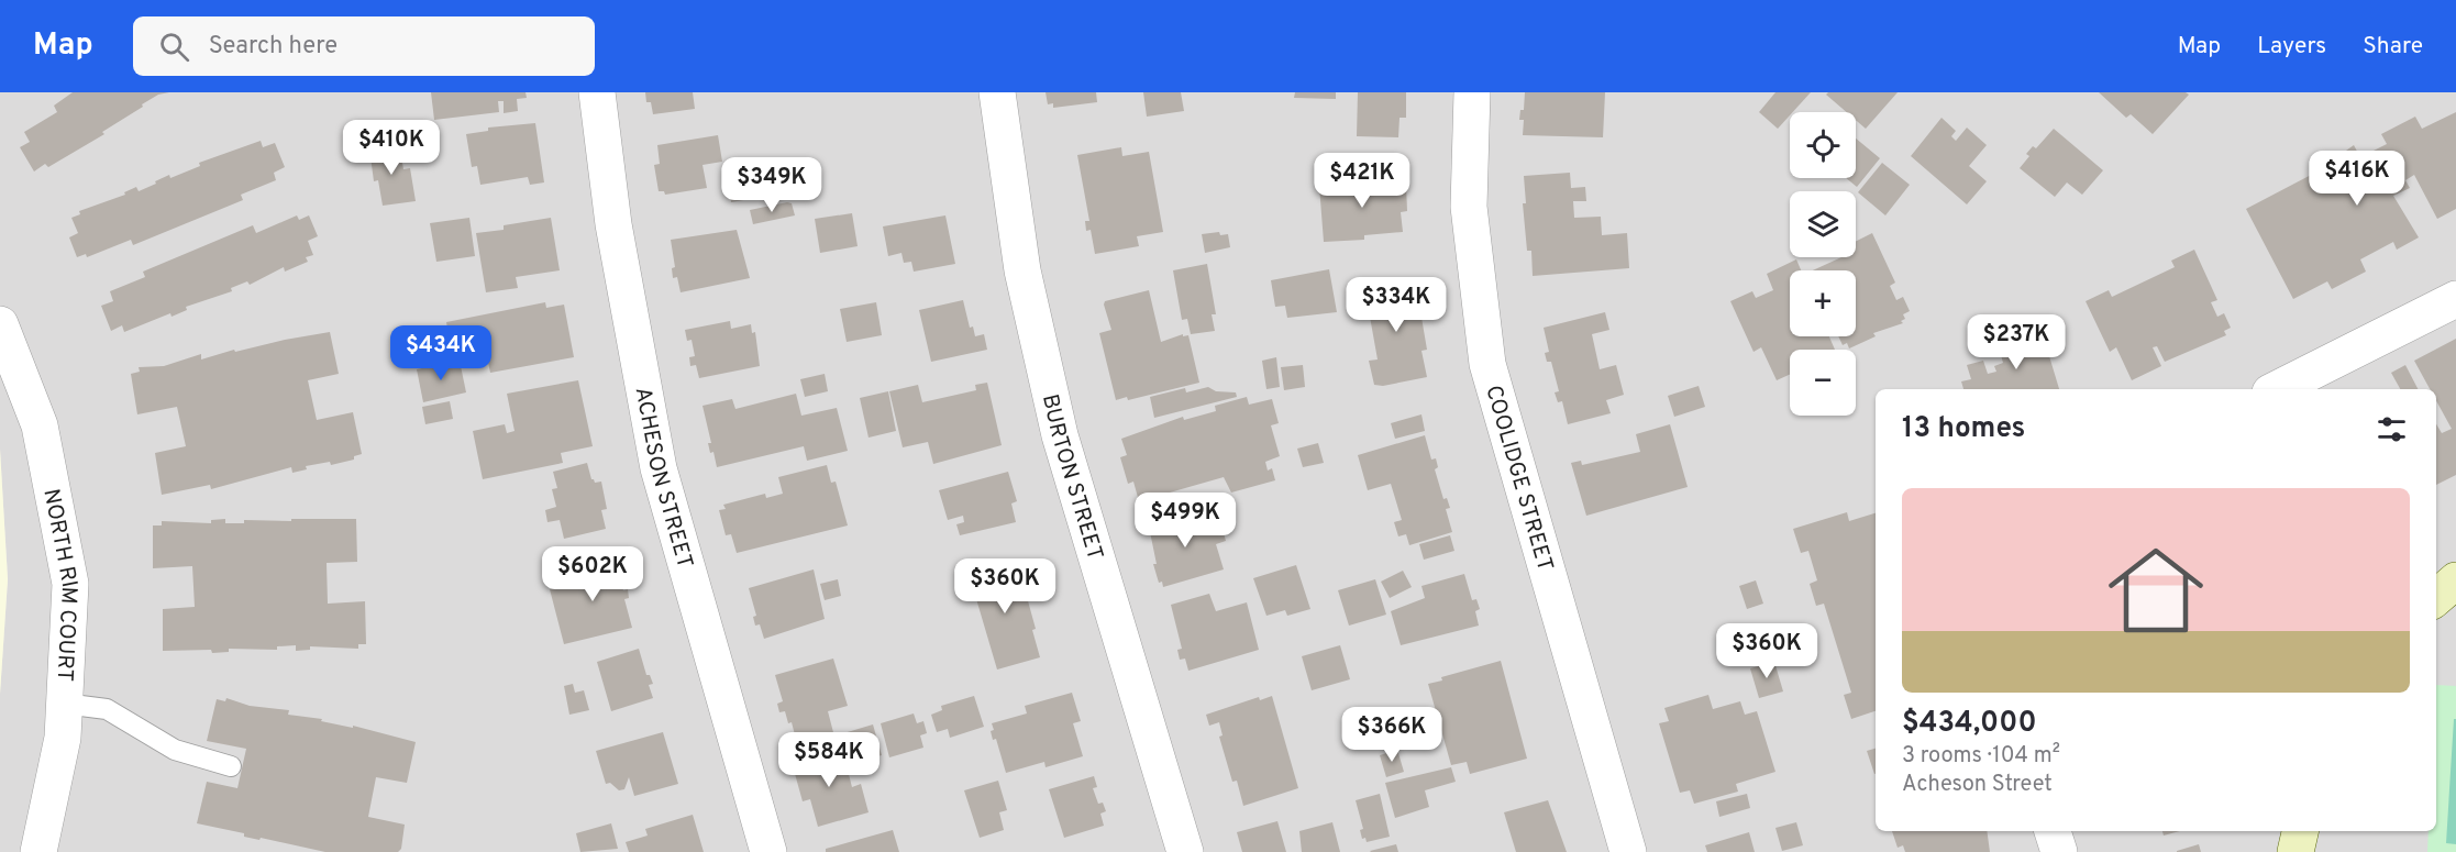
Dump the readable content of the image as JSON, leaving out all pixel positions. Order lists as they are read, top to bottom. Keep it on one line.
{"streets":{"street":["ACHESON STREET","BURTON STREET","COOLIDGE STREET","NORTH RIM COURT"]},"page":{"header":"Map","search":"Search here","nav":["Map","Layers","Share"],"map_buttons":["+","−"],"price":["$410K","$416K","$421K","$349K","$334K","$237K","$434K","$499K","$602K","$360K","$360K","$366K","$584K"],"heading":"13 homes","list":[{"name":"$434,000","note":"3 rooms · 104 m² · Acheson Street"}]}}
